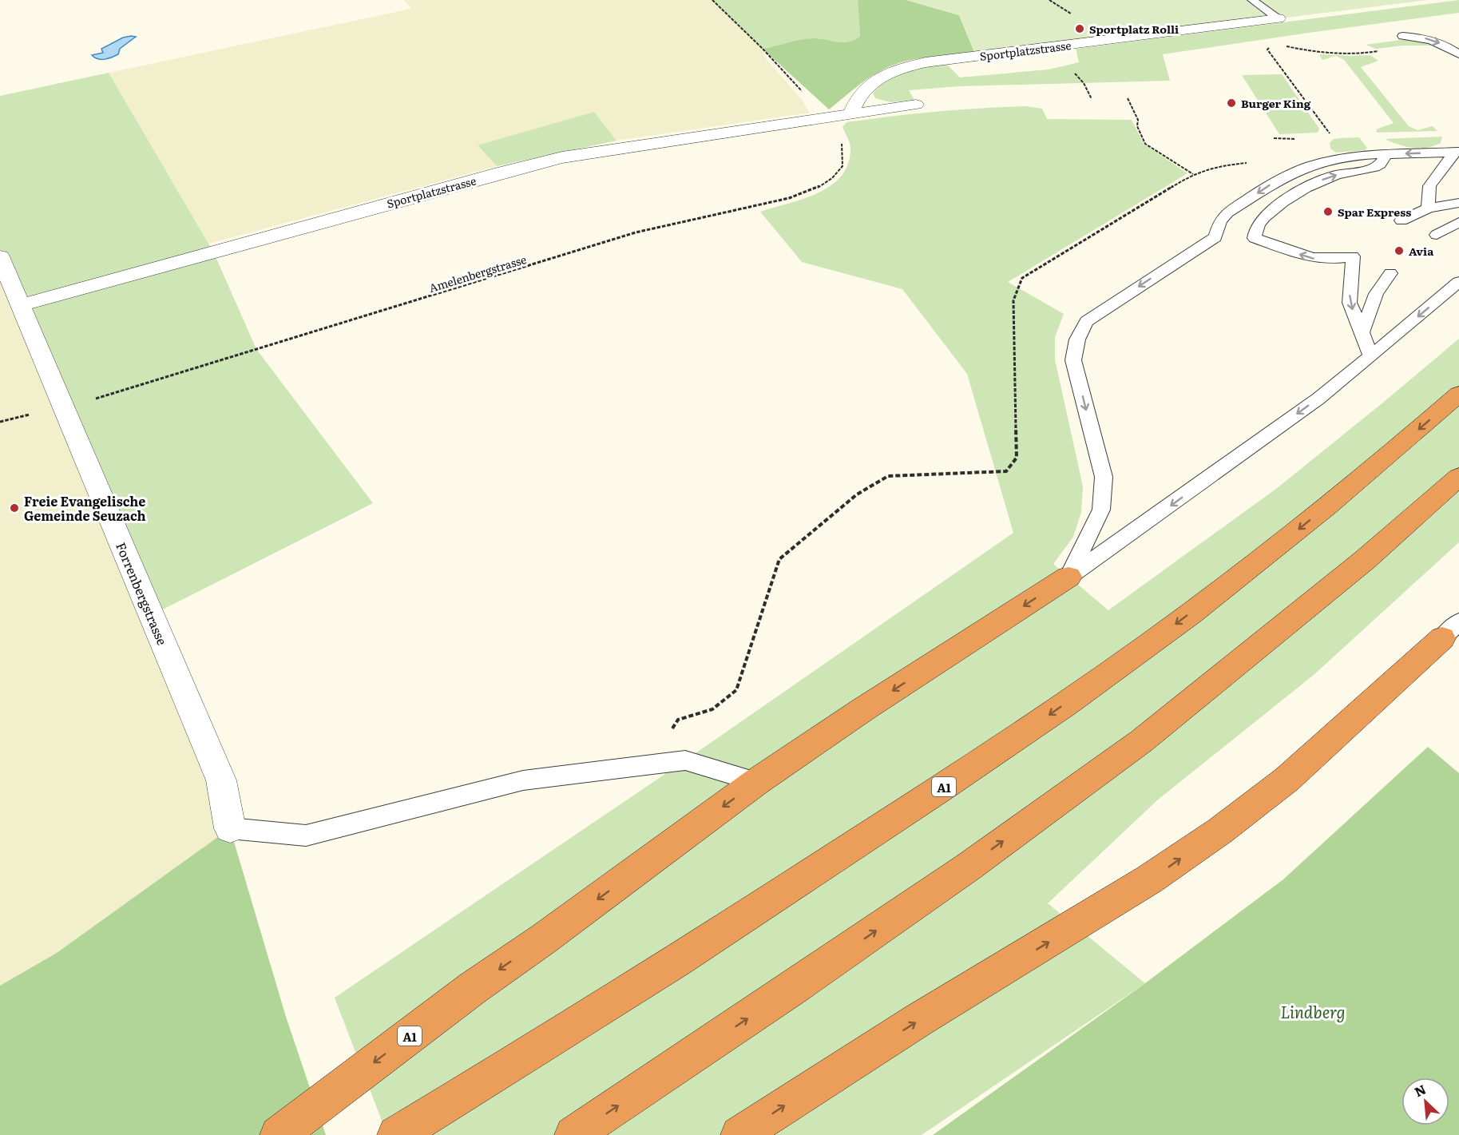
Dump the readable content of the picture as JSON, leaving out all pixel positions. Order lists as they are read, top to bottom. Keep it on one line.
{"streets":{"highway":["A1"],"street":["Sportplatzstrasse","Forrenbergstrasse"],"path":["Amelenbergstrasse"]},"crossings":[["Sportplatzstrasse","Amelenbergstrasse"],["Sportplatzstrasse","Forrenbergstrasse"],["Amelenbergstrasse","Forrenbergstrasse"]],"parks":["Lindberg"],"places":["Sportplatz Rolli","Burger King","Spar Express","Avia","Freie Evangelische Gemeinde Seuzach"],"north":"top left"}
